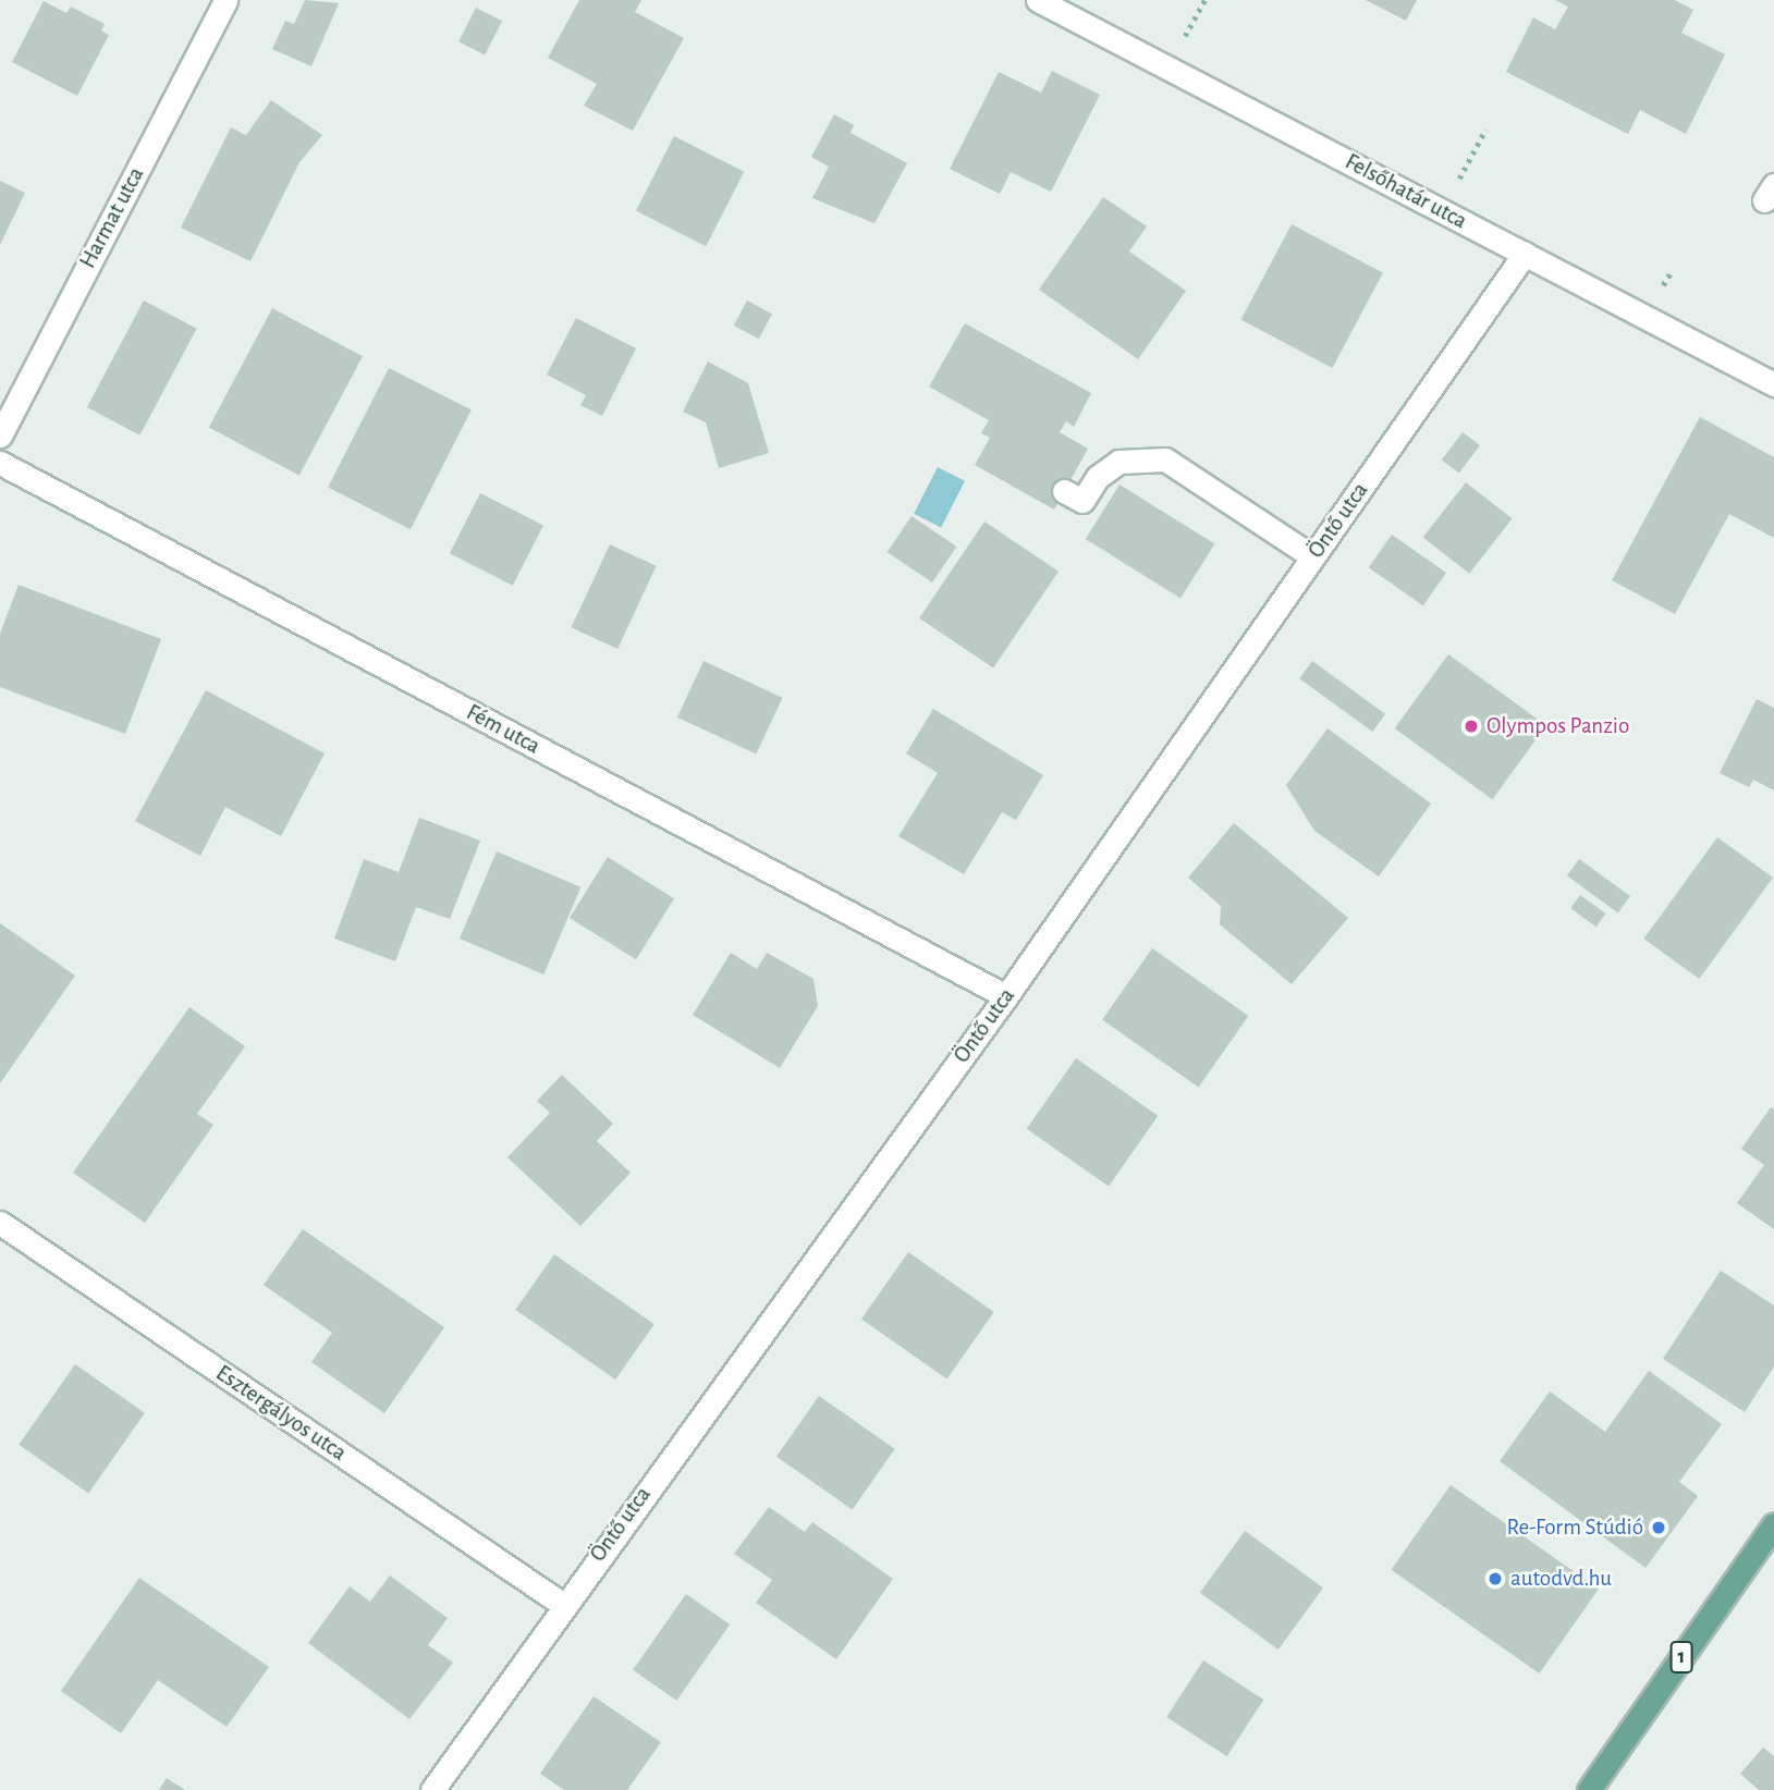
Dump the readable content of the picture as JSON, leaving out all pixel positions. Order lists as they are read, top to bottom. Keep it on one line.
{"streets":{"main road":["1"],"street":["Felsőhatár utca","Harmat utca","Öntő utca","Fém utca","Esztergályos utca"]},"crossings":[["Felsőhatár utca","Öntő utca"],["Öntő utca","Fém utca"],["Öntő utca","Esztergályos utca"]],"places":["Olympos Panzio","Re-Form Stúdió","autodvd.hu"]}
